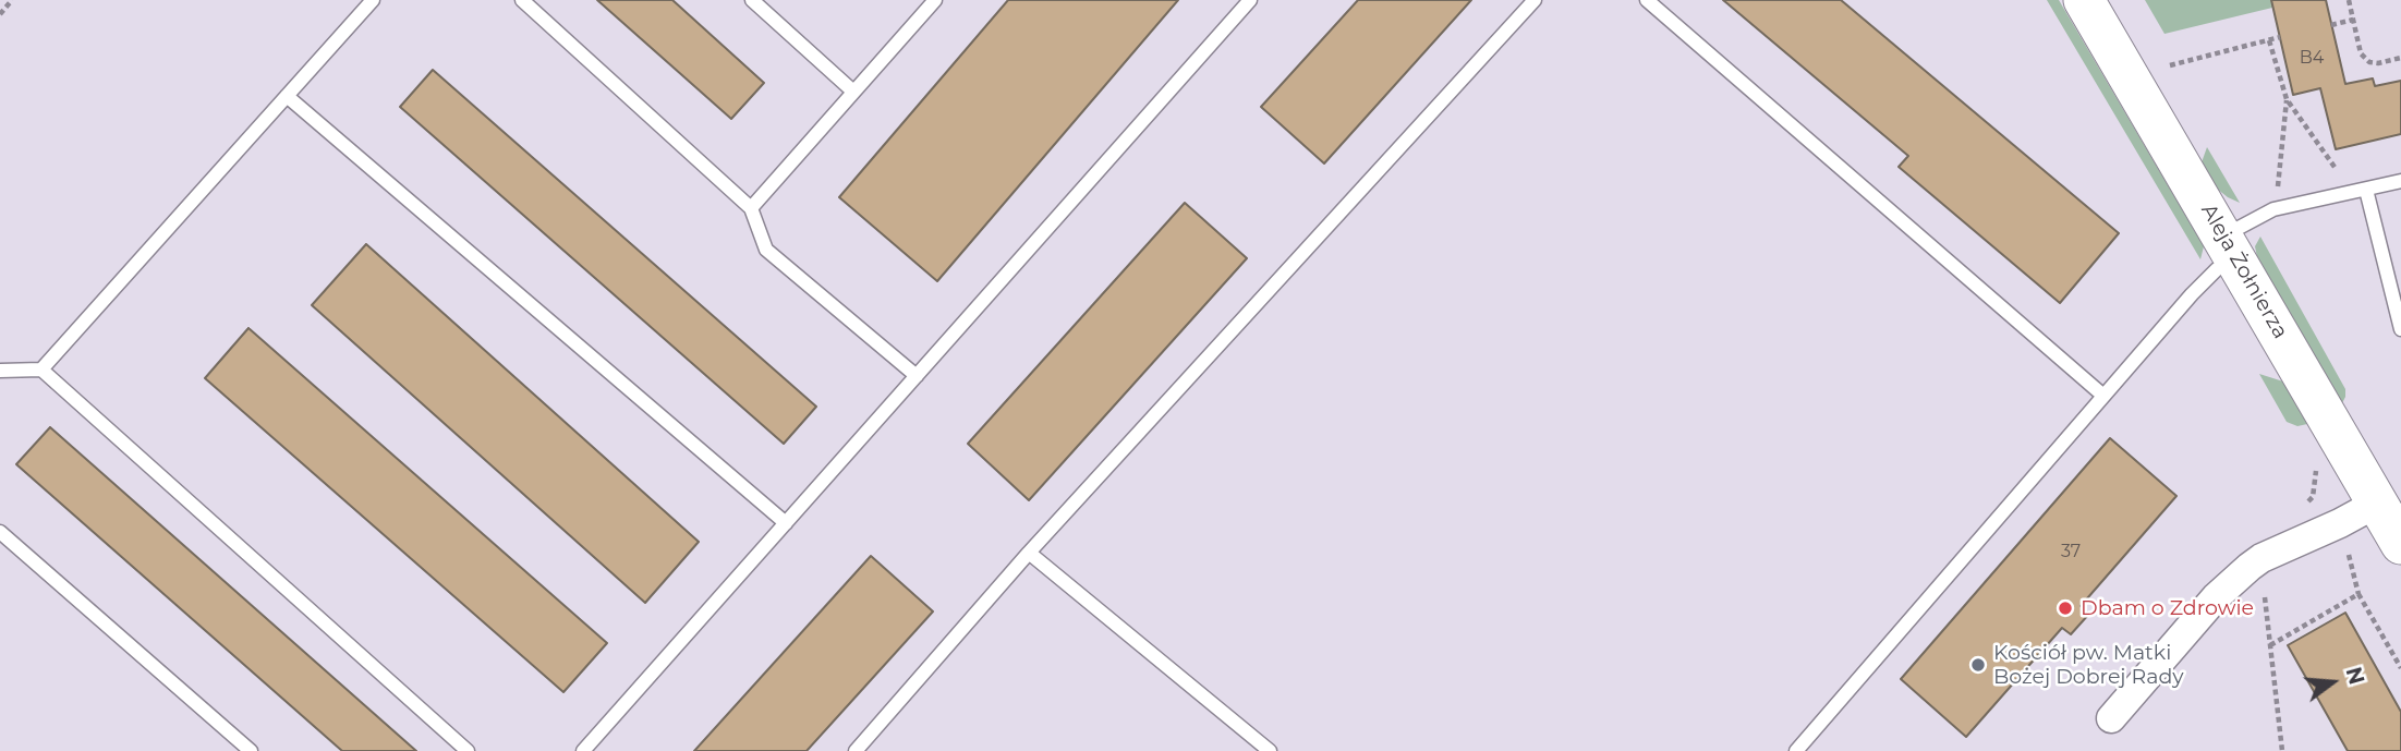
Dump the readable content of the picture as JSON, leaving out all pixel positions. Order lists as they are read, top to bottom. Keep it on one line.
{"streets":{"street":["Aleja Żołnierza"]},"places":["Dbam o Zdrowie","Kościół pw. Matki Bożej Dobrej Rady"],"house_numbers":["B4","37"],"north":"right"}
